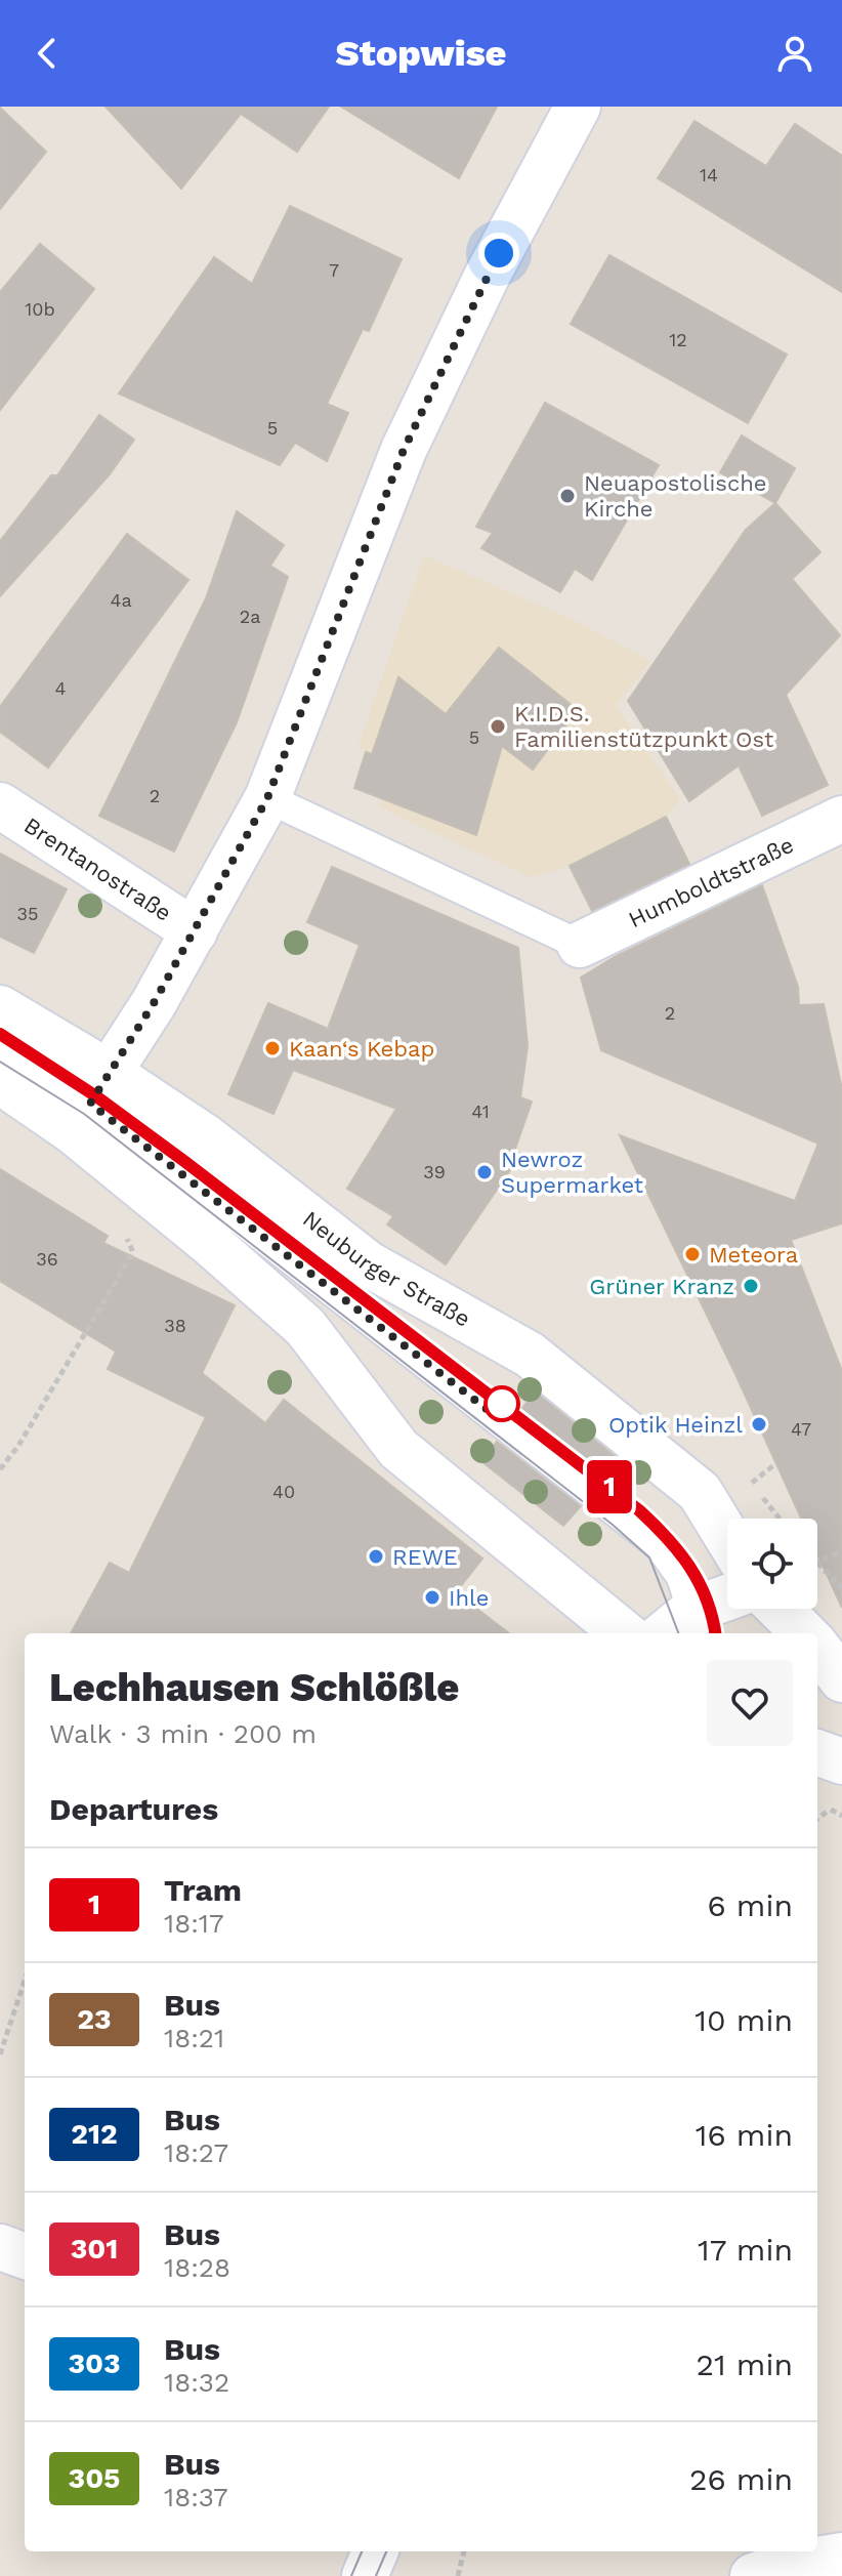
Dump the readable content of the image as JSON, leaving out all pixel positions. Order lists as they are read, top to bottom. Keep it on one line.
{"streets":{"street":["Brentanostraße","Humboldtstraße","Neuburger Straße"]},"places":["Neuapostolische Kirche","K.I.D.S. Familienstützpunkt Ost","Kaan‘s Kebap","Newroz Supermarket","Meteora","Grüner Kranz","Optik Heinzl","REWE","Ihle"],"lines":["tram line 1"],"house_numbers":["14","7","10b","12","5","4a","2a","4","5","2","35","2","41","39","36","38","47","40"],"page":{"header":"Stopwise","on_map":"1","heading":[["Lechhausen Schlößle","Walk · 3 min · 200 m"],"Departures"],"list":[{"mark":"1","name":"Tram","note":"18:17","value":"6 min"},{"mark":"23","name":"Bus","note":"18:21","value":"10 min"},{"mark":"212","name":"Bus","note":"18:27","value":"16 min"},{"mark":"301","name":"Bus","note":"18:28","value":"17 min"},{"mark":"303","name":"Bus","note":"18:32","value":"21 min"},{"mark":"305","name":"Bus","note":"18:37","value":"26 min"}]}}
